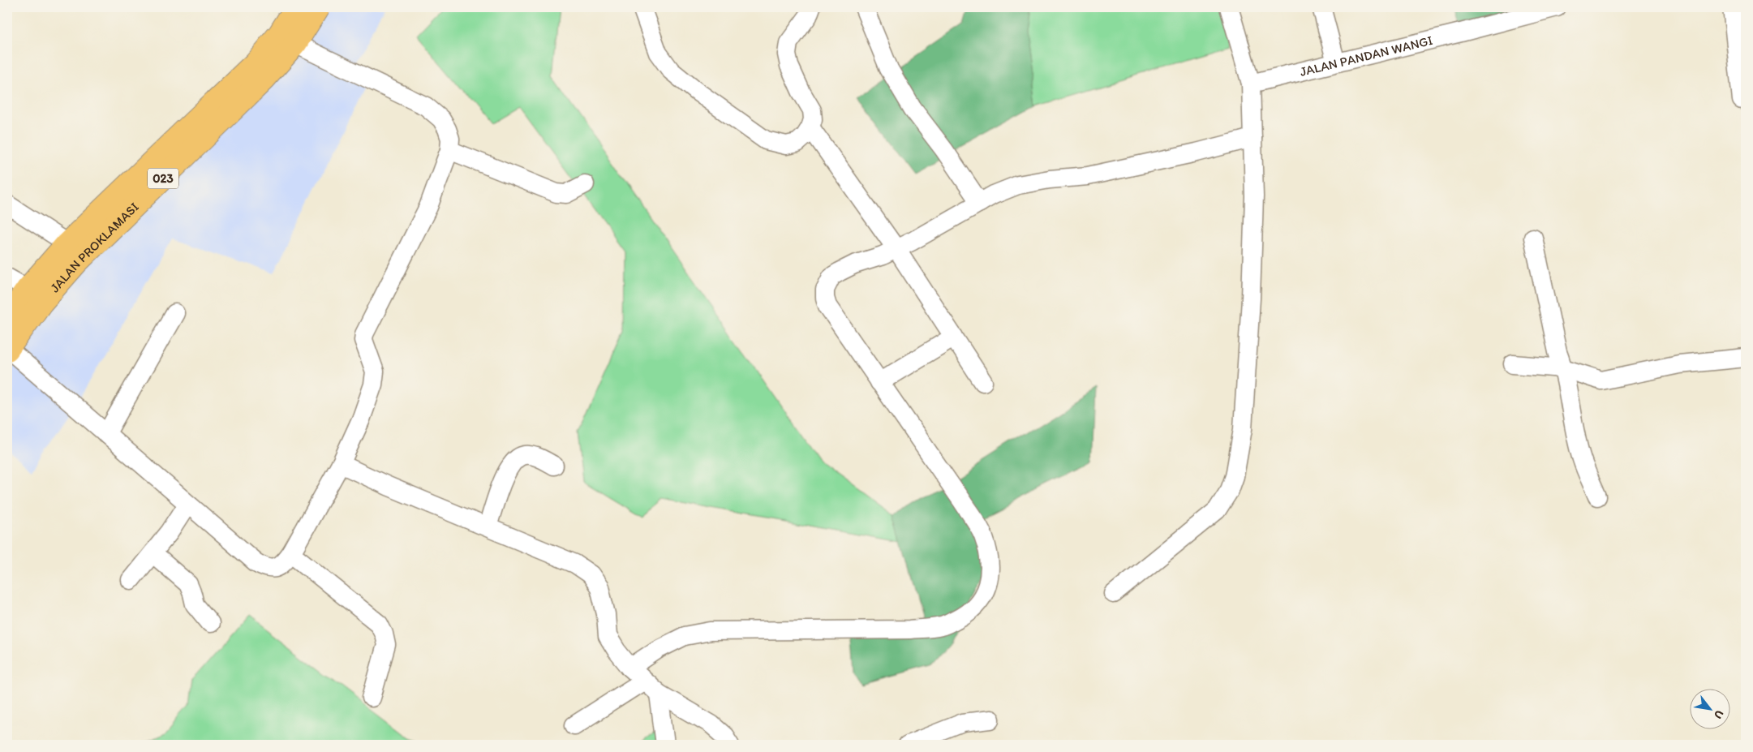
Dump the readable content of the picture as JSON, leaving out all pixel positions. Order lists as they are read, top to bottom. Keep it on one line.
{"streets":{"highway":["023","JALAN PROKLAMASI"],"street":["JALAN PANDAN WANGI"]},"north":"bottom right"}
